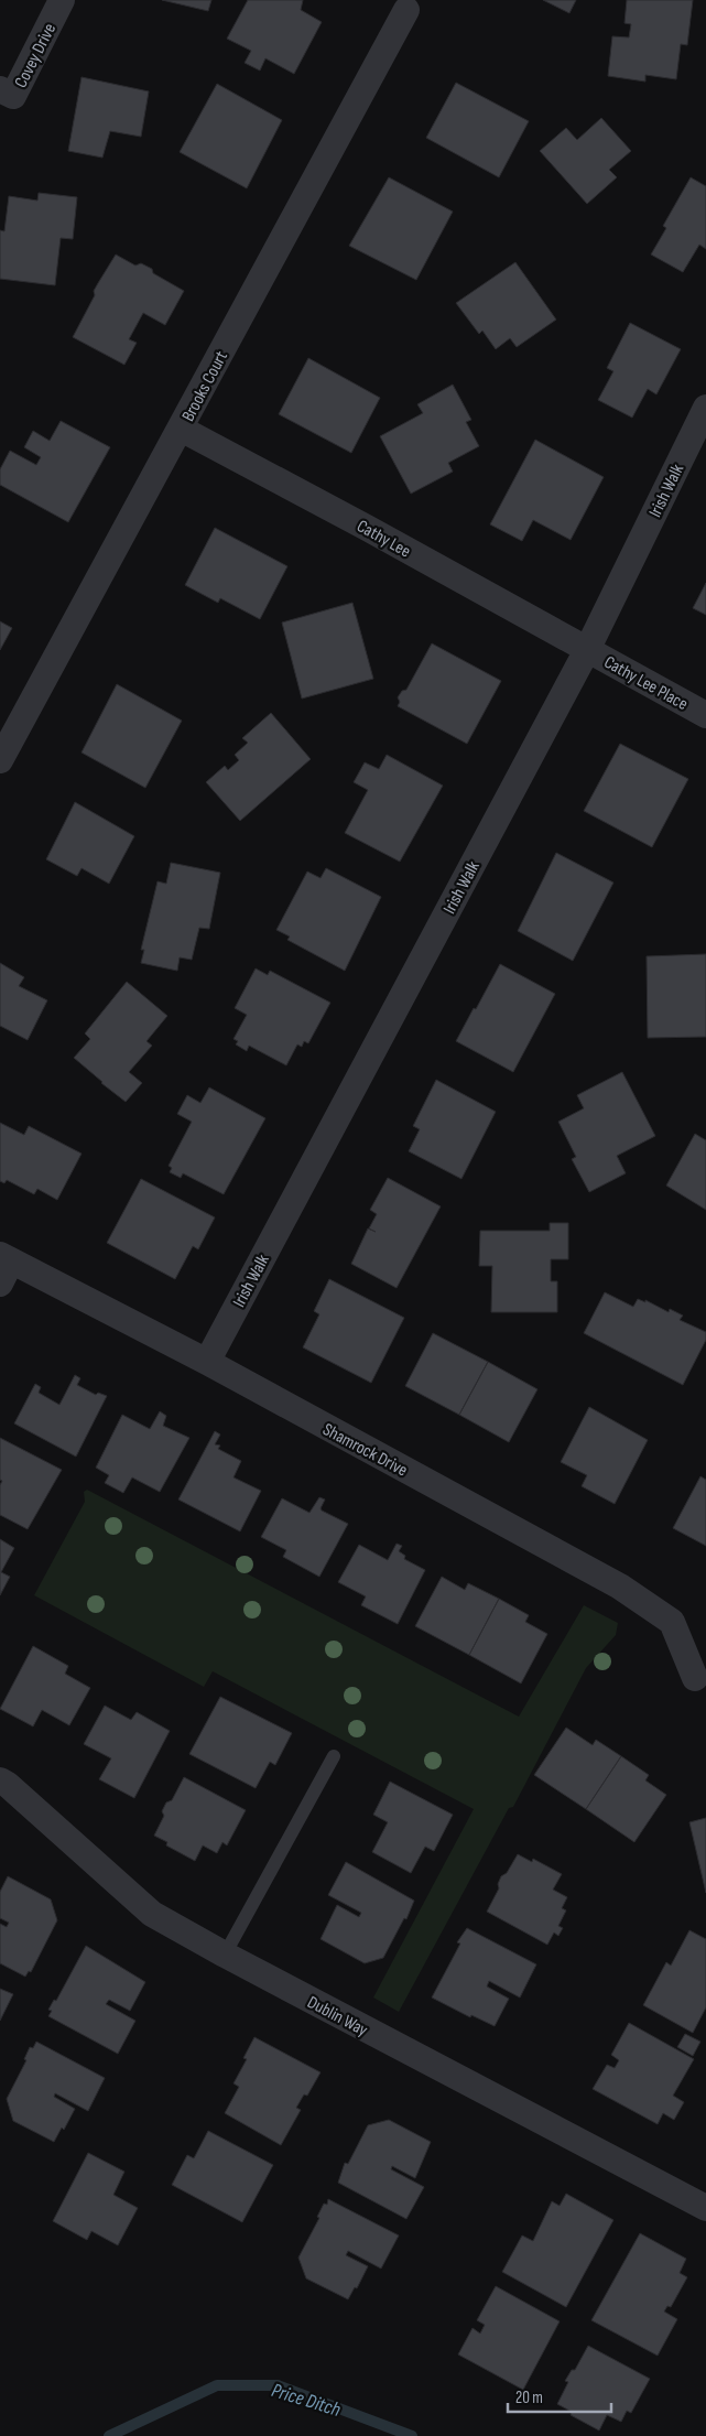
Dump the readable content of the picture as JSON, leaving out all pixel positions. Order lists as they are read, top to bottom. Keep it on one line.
{"streets":{"street":["Covey Drive","Brooks Court","Irish Walk","Cathy Lee","Cathy Lee Place","Shamrock Drive","Dublin Way"]},"crossings":[["Brooks Court","Cathy Lee"],["Irish Walk","Cathy Lee"],["Irish Walk","Cathy Lee Place"],["Irish Walk","Shamrock Drive"],["Cathy Lee","Cathy Lee Place"]],"water":["Price Ditch"],"scale_bar":"20 m"}
